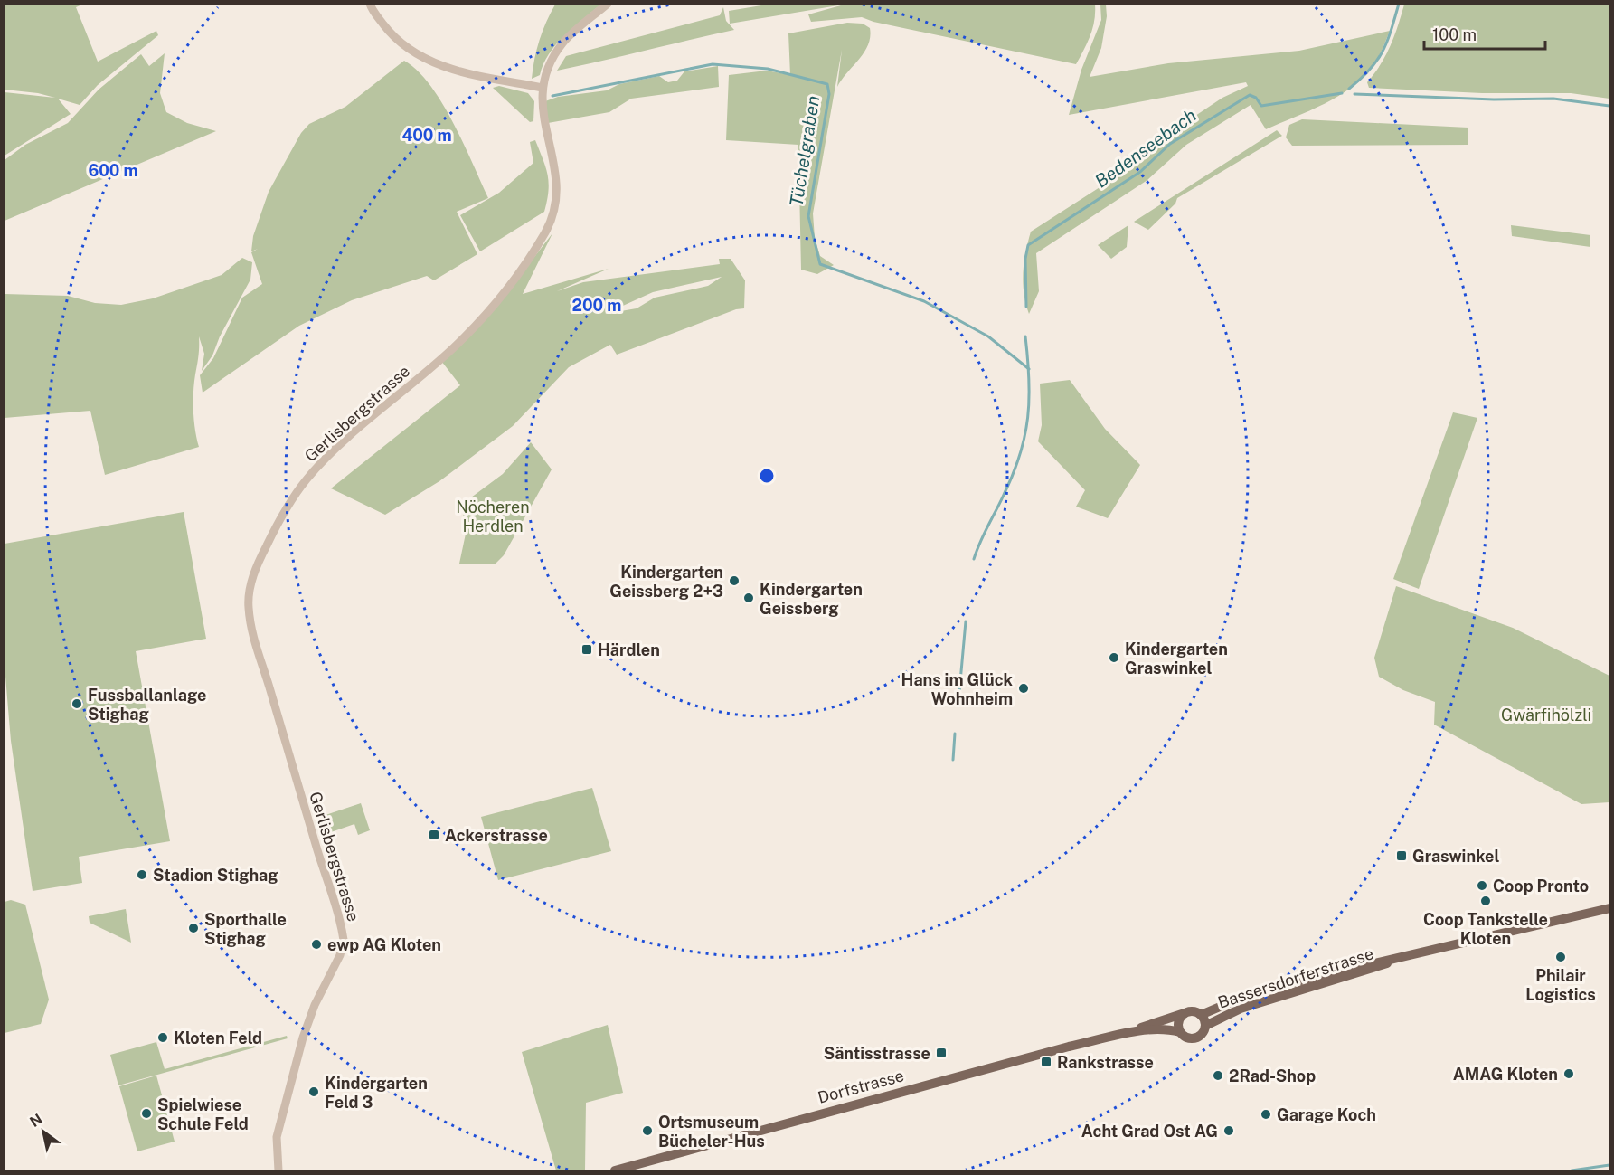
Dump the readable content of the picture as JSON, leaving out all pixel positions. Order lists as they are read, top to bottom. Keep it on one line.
{"streets":{"main road":["Bassersdorferstrasse","Dorfstrasse"],"street":["Gerlisbergstrasse"]},"crossings":[["Bassersdorferstrasse","Dorfstrasse"]],"water":["Bedenseebach","Tüchelgraben"],"parks":["Nöcheren Herdlen","Gwärfihölzli"],"places":{"other":["Kindergarten Geissberg 2+3","Kindergarten Geissberg","Kindergarten Graswinkel","Hans im Glück Wohnheim","Fussballanlage Stighag","Stadion Stighag","Coop Pronto","Coop Tankstelle Kloten","Sporthalle Stighag","ewp AG Kloten","Philair Logistics","Kloten Feld","AMAG Kloten","2Rad-Shop","Kindergarten Feld 3","Spielwiese Schule Feld","Garage Koch","Ortsmuseum Bücheler-Hus","Acht Grad Ost AG"],"transit":["Härdlen","Ackerstrasse","Graswinkel","Säntisstrasse","Rankstrasse"]},"scale_bar":"100 m","north":"top left","rings":["400 m","600 m","200 m"]}
